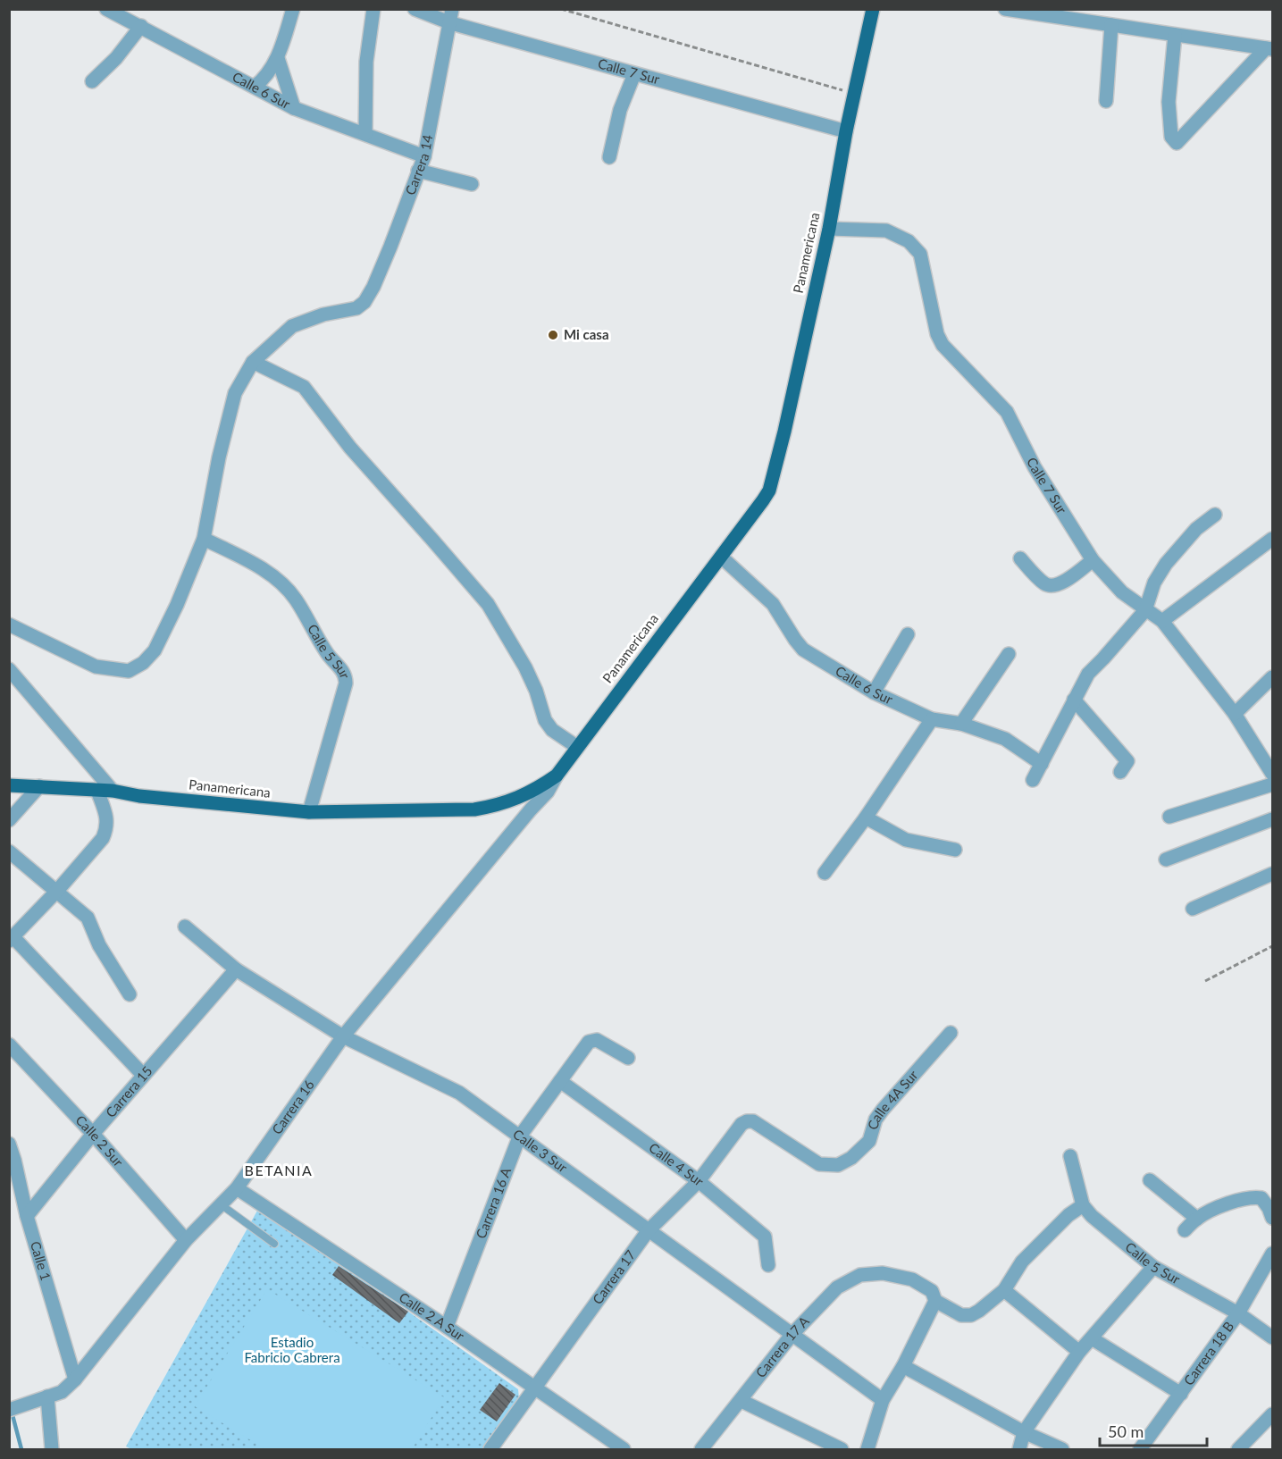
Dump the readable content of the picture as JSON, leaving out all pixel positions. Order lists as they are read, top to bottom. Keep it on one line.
{"streets":{"main road":["Panamericana"],"street":["Calle 7 Sur","Calle 6 Sur","Carrera 14","Calle 5 Sur","Carrera 15","Calle 4A Sur","Carrera 16","Calle 2 Sur","Calle 3 Sur","Calle 4 Sur","Carrera 16 A","Calle 1","Carrera 17","Calle 2 A Sur","Carrera 17 A","Carrera 18 B"]},"crossings":[["Calle 7 Sur","Carrera 14"],["Calle 7 Sur","Panamericana"],["Calle 6 Sur","Carrera 14"],["Calle 6 Sur","Panamericana"],["Panamericana","Calle 5 Sur"],["Panamericana","Carrera 16"],["Calle 5 Sur","Carrera 18 B"],["Carrera 15","Calle 2 Sur"],["Carrera 15","Calle 3 Sur"],["Carrera 15","Calle 1"],["Calle 4A Sur","Carrera 17"],["Carrera 16","Calle 2 Sur"],["Carrera 16","Calle 3 Sur"],["Carrera 16","Calle 1"],["Carrera 16","Calle 2 A Sur"],["Calle 3 Sur","Carrera 16 A"],["Calle 3 Sur","Carrera 17"],["Calle 3 Sur","Carrera 17 A"],["Calle 4 Sur","Carrera 16 A"],["Calle 4 Sur","Carrera 17"],["Carrera 16 A","Calle 2 A Sur"],["Carrera 17","Calle 2 A Sur"]],"districts":["BETANIA"],"parks":["Estadio Fabricio Cabrera"],"places":["Mi casa"],"scale_bar":"50 m"}
